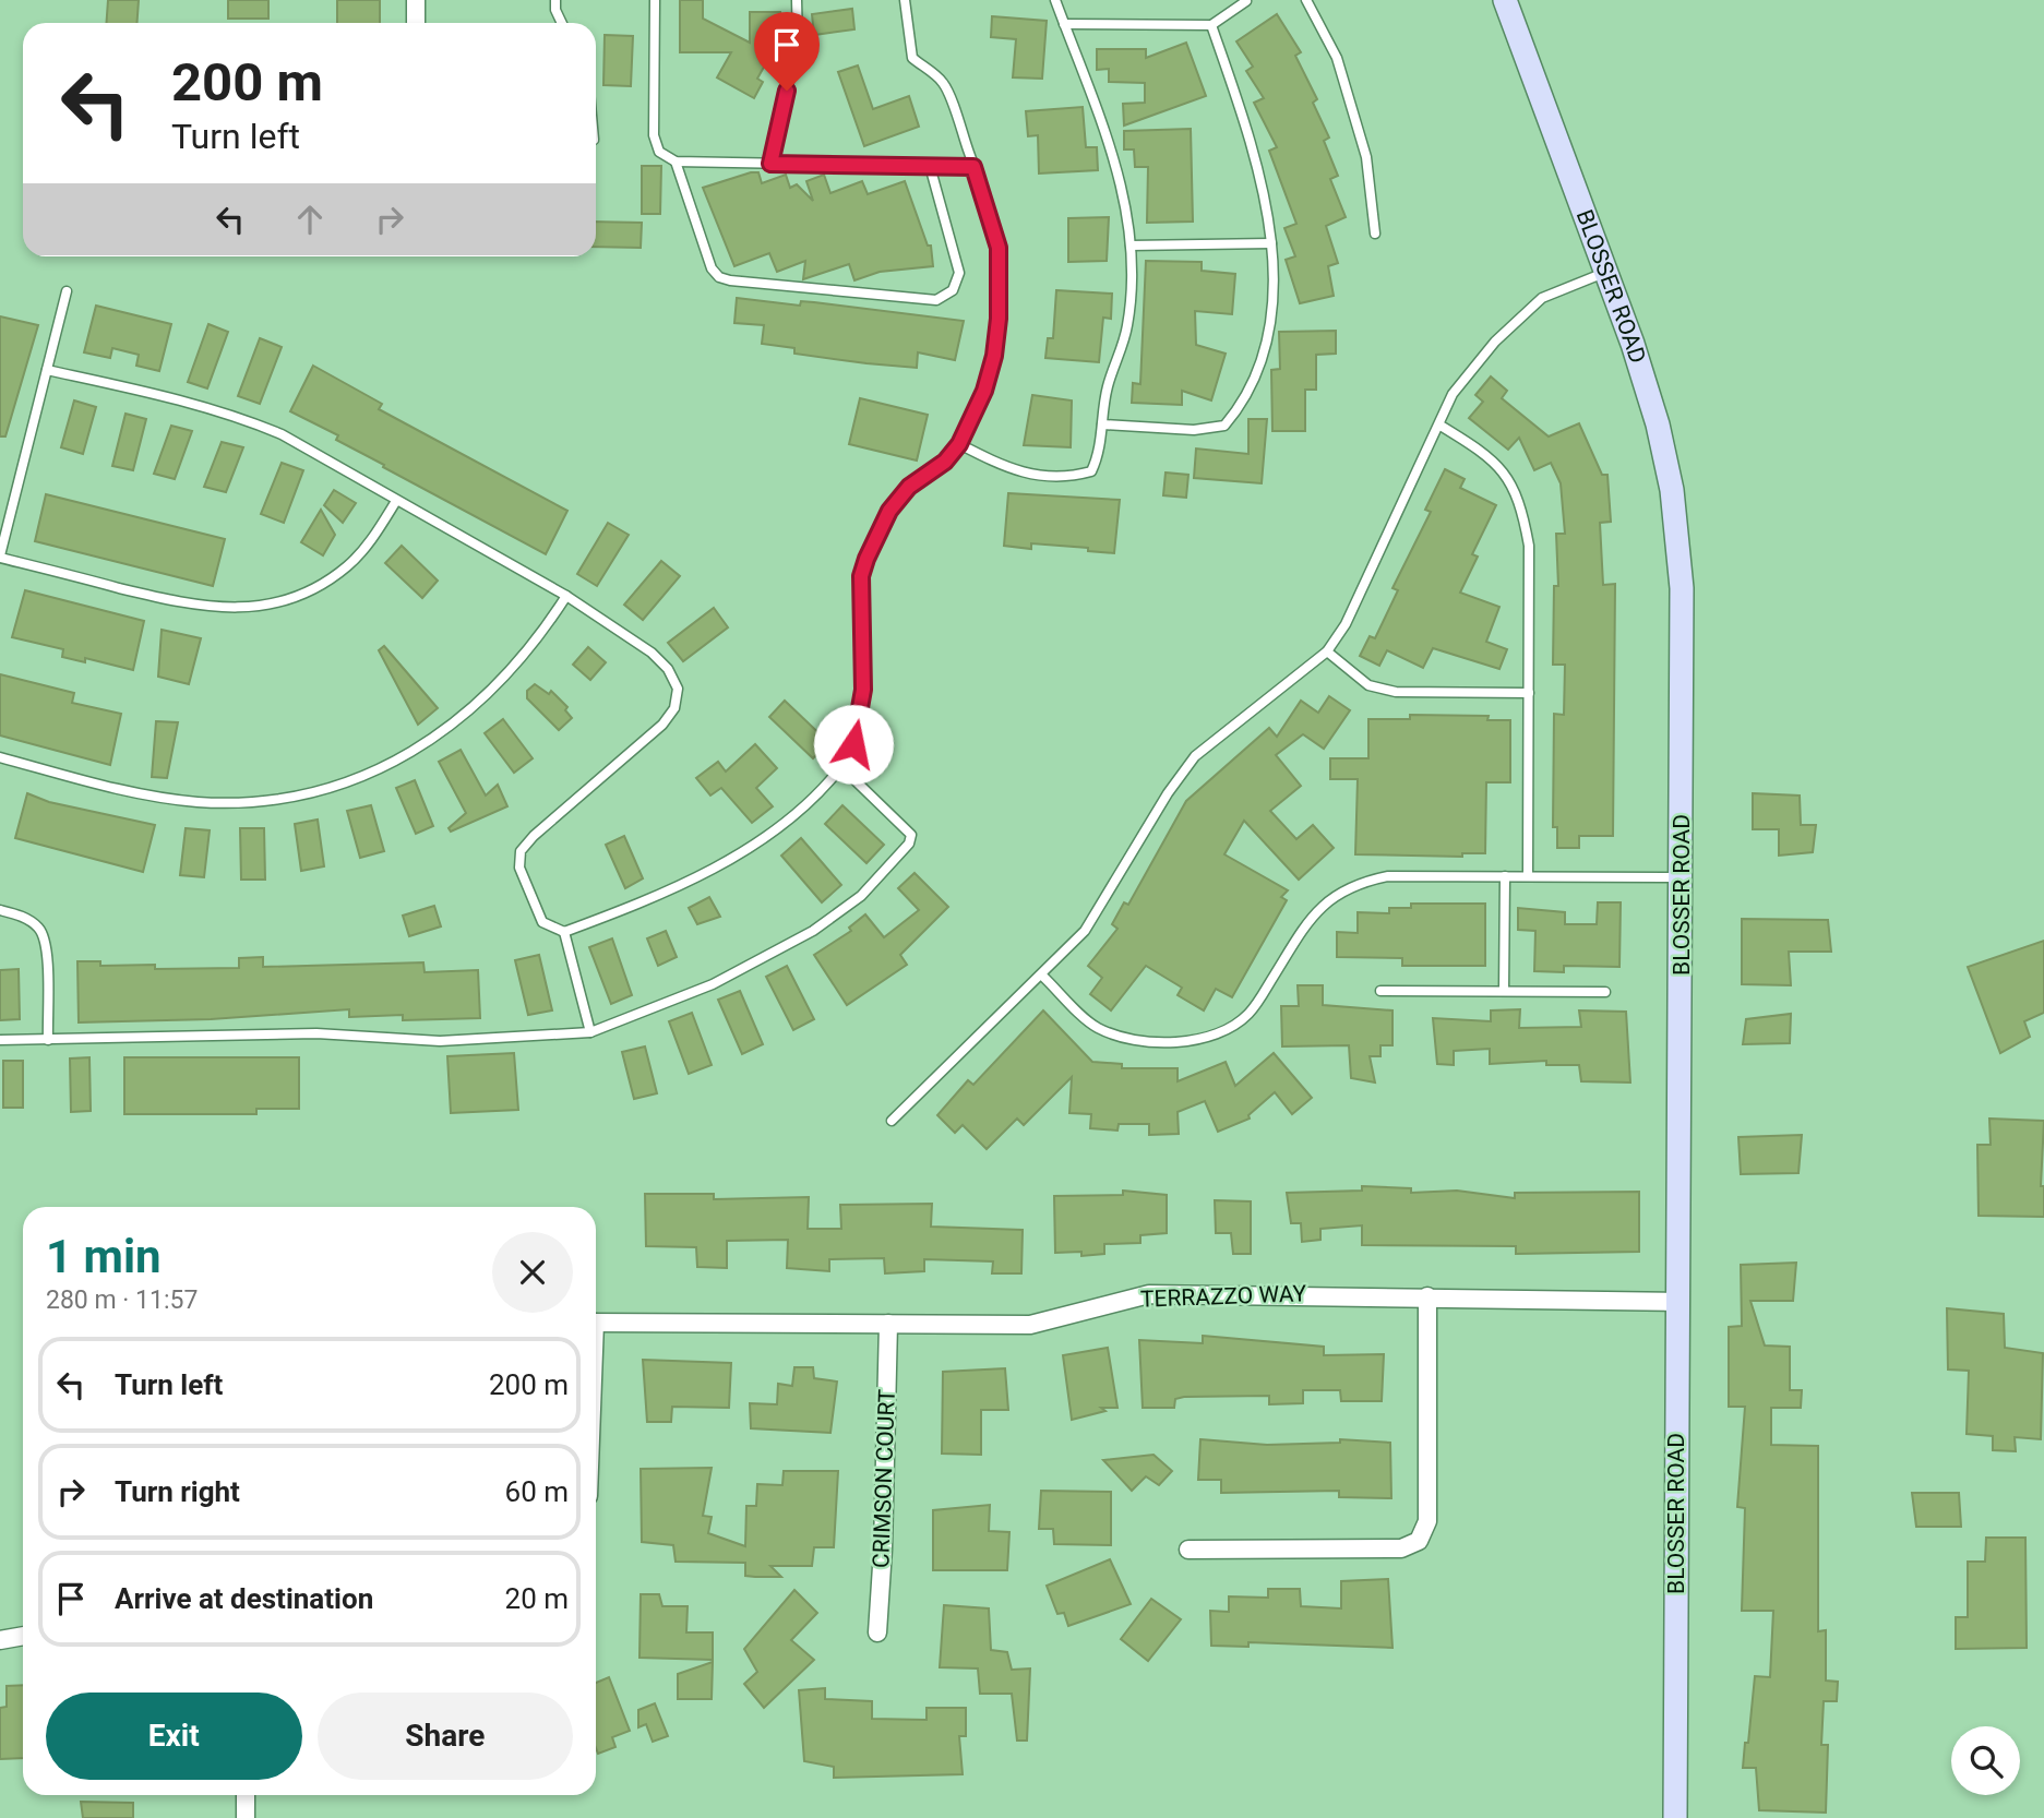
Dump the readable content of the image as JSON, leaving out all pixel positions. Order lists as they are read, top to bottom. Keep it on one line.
{"streets":{"street":["BLOSSER ROAD","TERRAZZO WAY","CRIMSON COURT"]},"crossings":[["BLOSSER ROAD","TERRAZZO WAY"],["TERRAZZO WAY","CRIMSON COURT"]],"page":{"turn":["200 m","Turn left"],"heading":["1 min","280 m · 11:57"],"list":[{"name":"Turn left","value":"200 m"},{"name":"Turn right","value":"60 m"},{"name":"Arrive at destination","value":"20 m"}],"buttons":["Exit","Share"]}}
